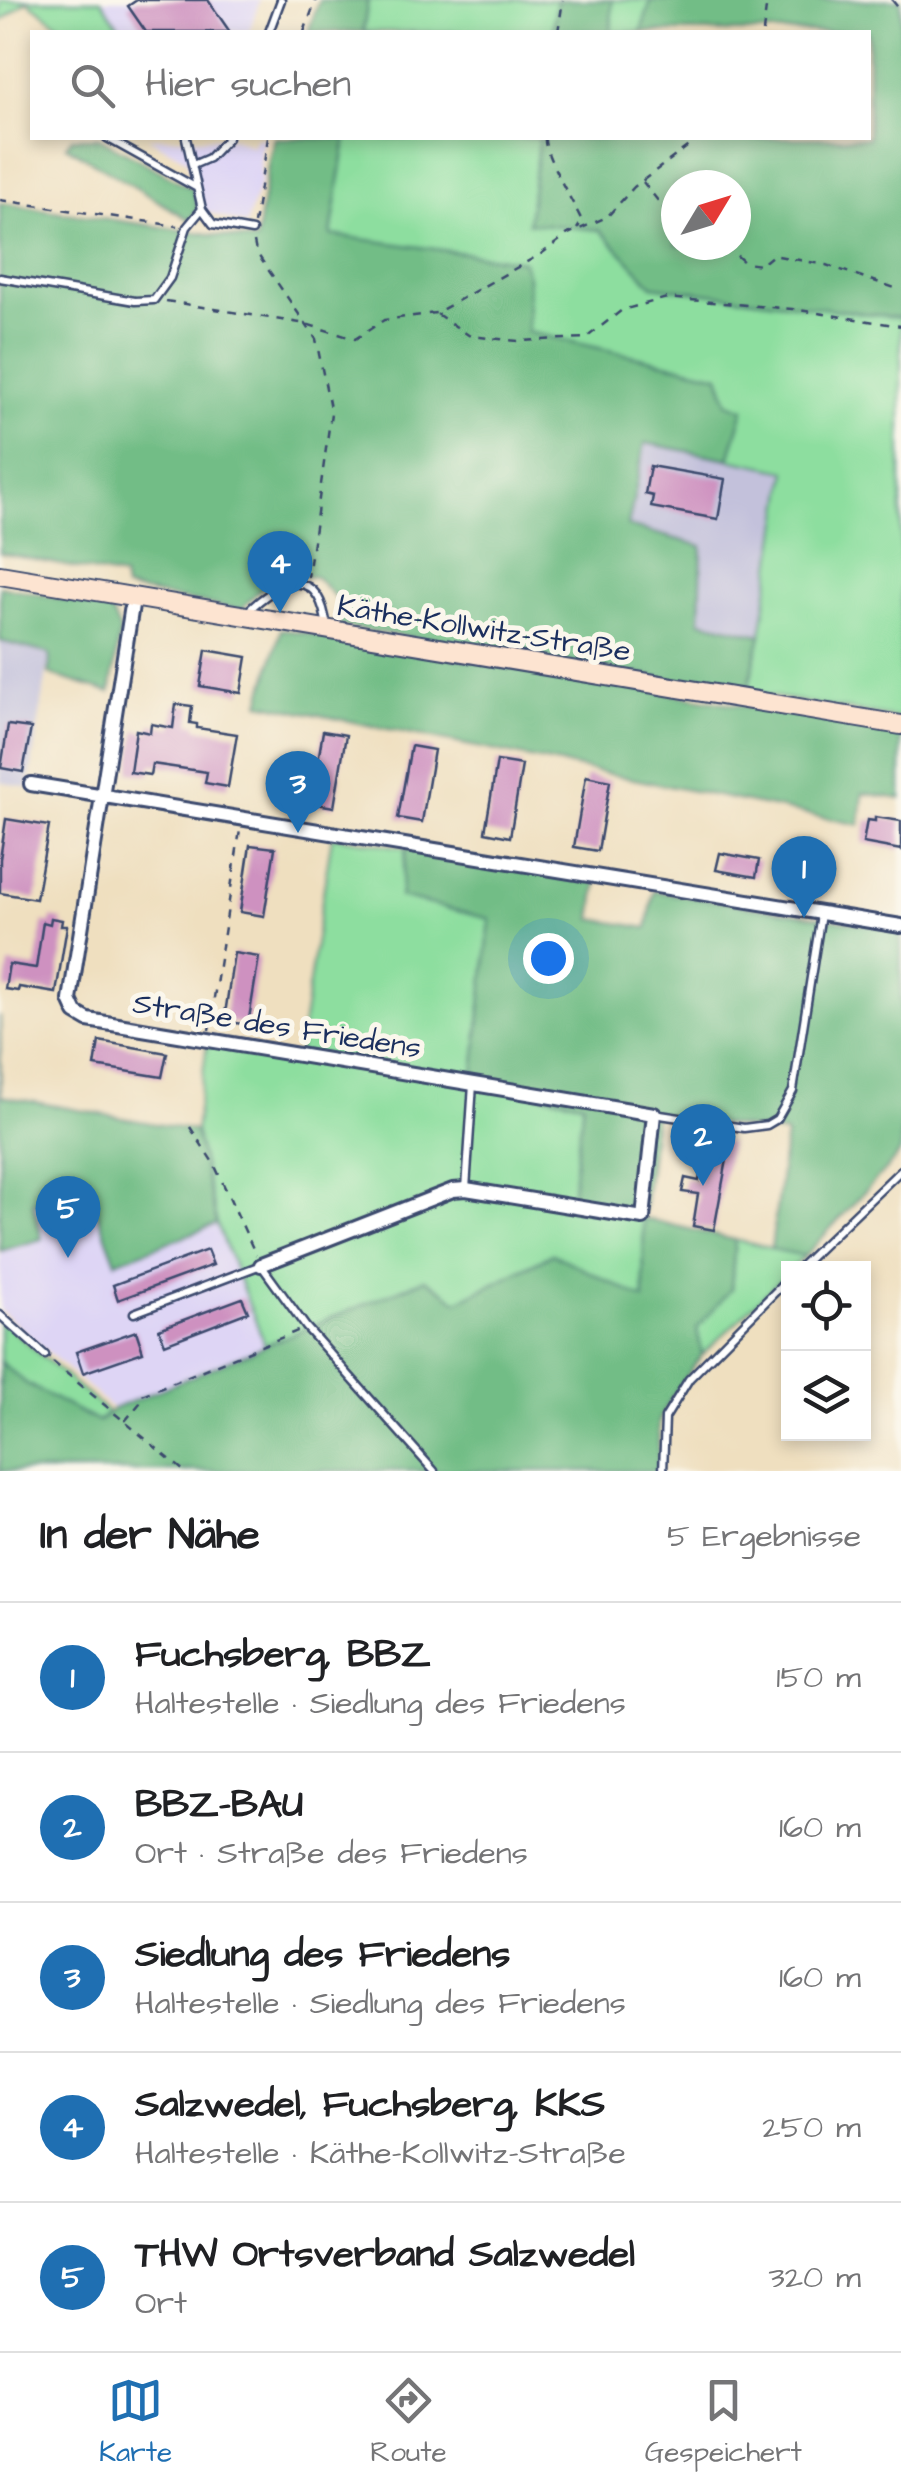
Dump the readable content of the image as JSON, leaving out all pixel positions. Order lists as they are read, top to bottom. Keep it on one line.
{"streets":{"main road":["Käthe-Kollwitz-Straße"],"street":["Straße des Friedens"]},"north":"top right","page":{"search":"Hier suchen","pins":["4","3","1","2","5"],"heading":["In der Nähe","5 Ergebnisse"],"list":[{"mark":"1","name":"Fuchsberg, BBZ","note":"Haltestelle · Siedlung des Friedens","value":"150 m"},{"mark":"2","name":"BBZ-BAU","note":"Ort · Straße des Friedens","value":"160 m"},{"mark":"3","name":"Siedlung des Friedens","note":"Haltestelle · Siedlung des Friedens","value":"160 m"},{"mark":"4","name":"Salzwedel, Fuchsberg, KKS","note":"Haltestelle · Käthe-Kollwitz-Straße","value":"250 m"},{"mark":"5","name":"THW Ortsverband Salzwedel","note":"Ort","value":"320 m"}],"nav":["Karte","Route","Gespeichert"]}}
